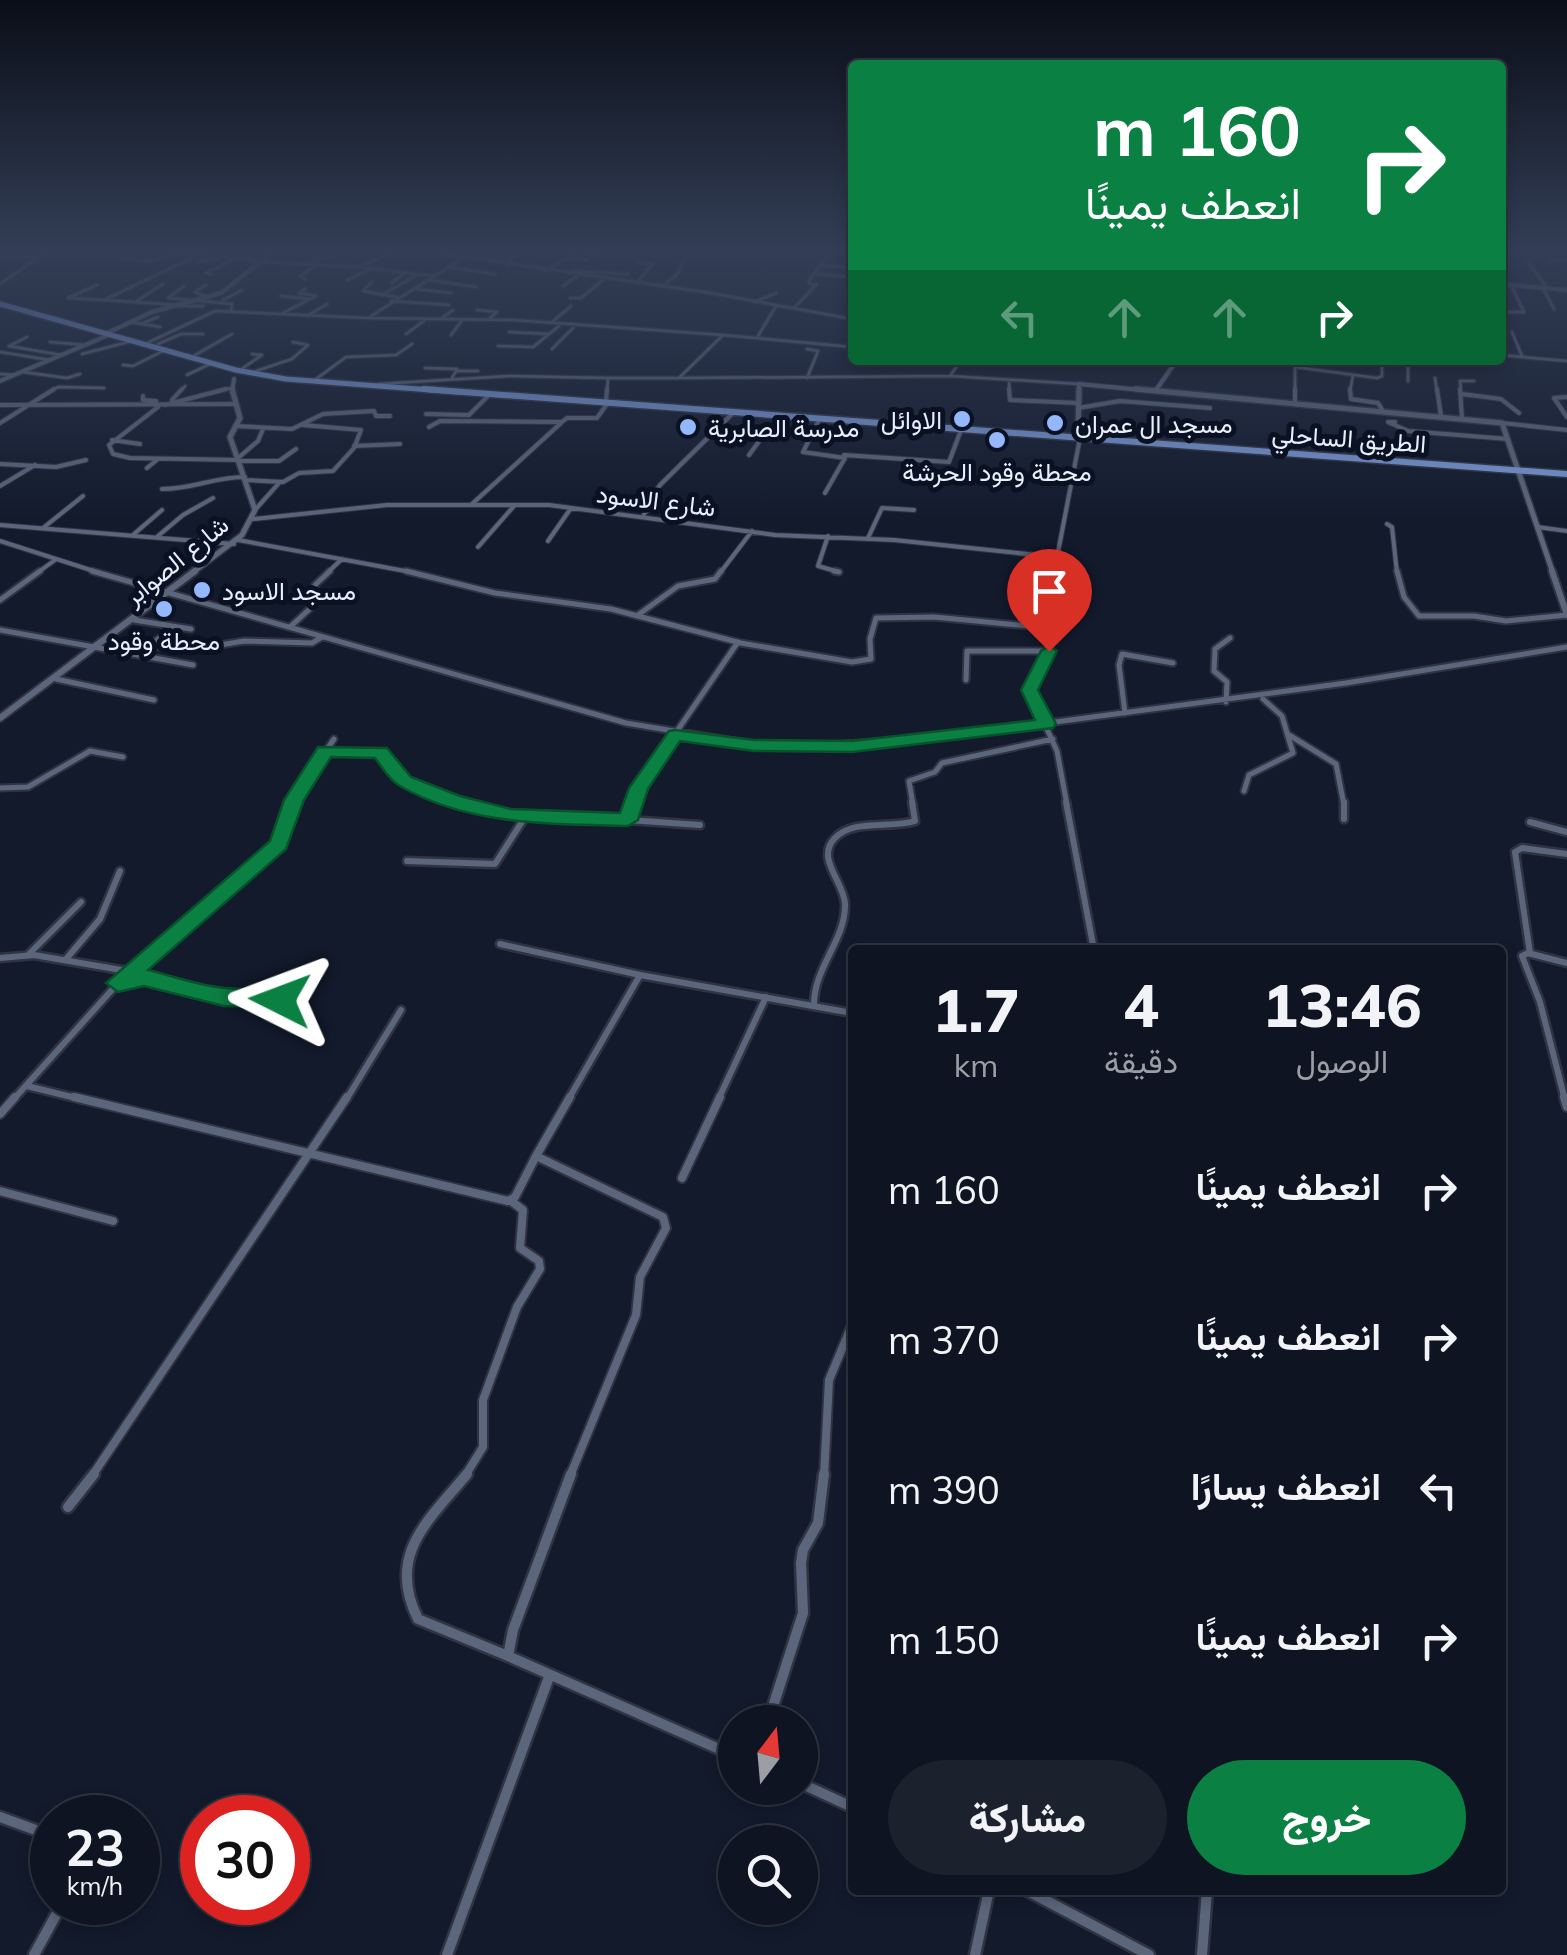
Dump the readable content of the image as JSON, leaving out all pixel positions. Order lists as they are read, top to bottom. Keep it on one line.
{"streets":{"highway":["الطريق الساحلي"],"street":["شارع الاسود","شارع الصوابر"]},"crossings":[["شارع الاسود","شارع الصوابر"]],"places":["الاوائل","مسجد ال عمران","مدرسة الصابرية","محطة وقود الحرشة","مسجد الاسود","محطة وقود"],"north":"top","page":{"turn":["160 m","انعطف يمينًا"],"eta":["13:46","الوصول","4","دقيقة","1.7","km"],"list":[{"name":"انعطف يمينًا","value":"160 m"},{"name":"انعطف يمينًا","value":"370 m"},{"name":"انعطف يسارًا","value":"390 m"},{"name":"انعطف يمينًا","value":"150 m"}],"buttons":["خروج","مشاركة"],"speed":"23 km/h","limit":"30"}}
